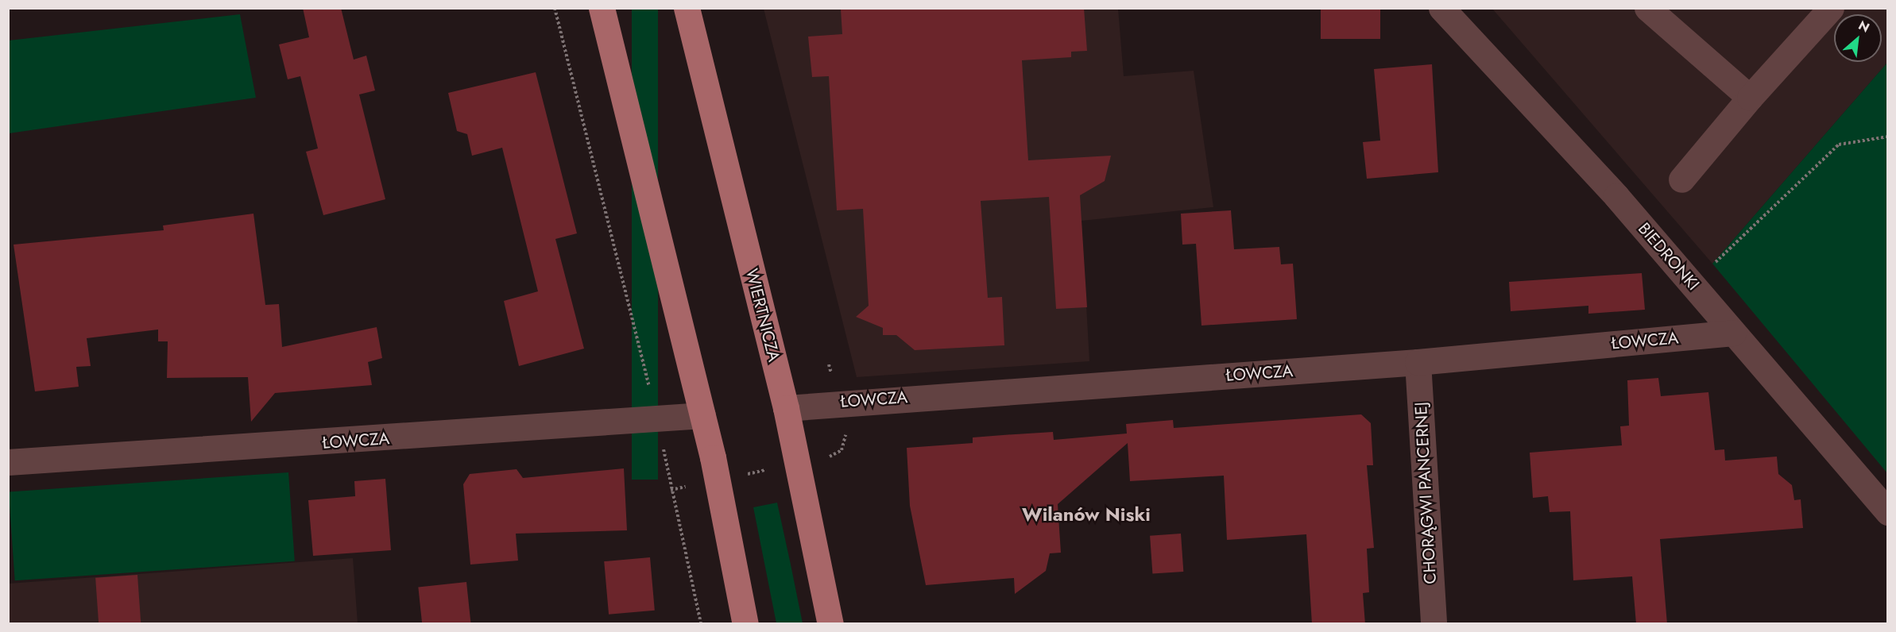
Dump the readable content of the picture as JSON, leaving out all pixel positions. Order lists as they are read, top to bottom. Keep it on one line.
{"streets":{"main road":["WIERTNICZA"],"street":["BIEDRONKI","ŁOWCZA","CHORĄGWI PANCERNEJ"]},"crossings":[["BIEDRONKI","ŁOWCZA"],["WIERTNICZA","ŁOWCZA"],["ŁOWCZA","CHORĄGWI PANCERNEJ"]],"districts":["Wilanów Niski"],"north":"top right"}
